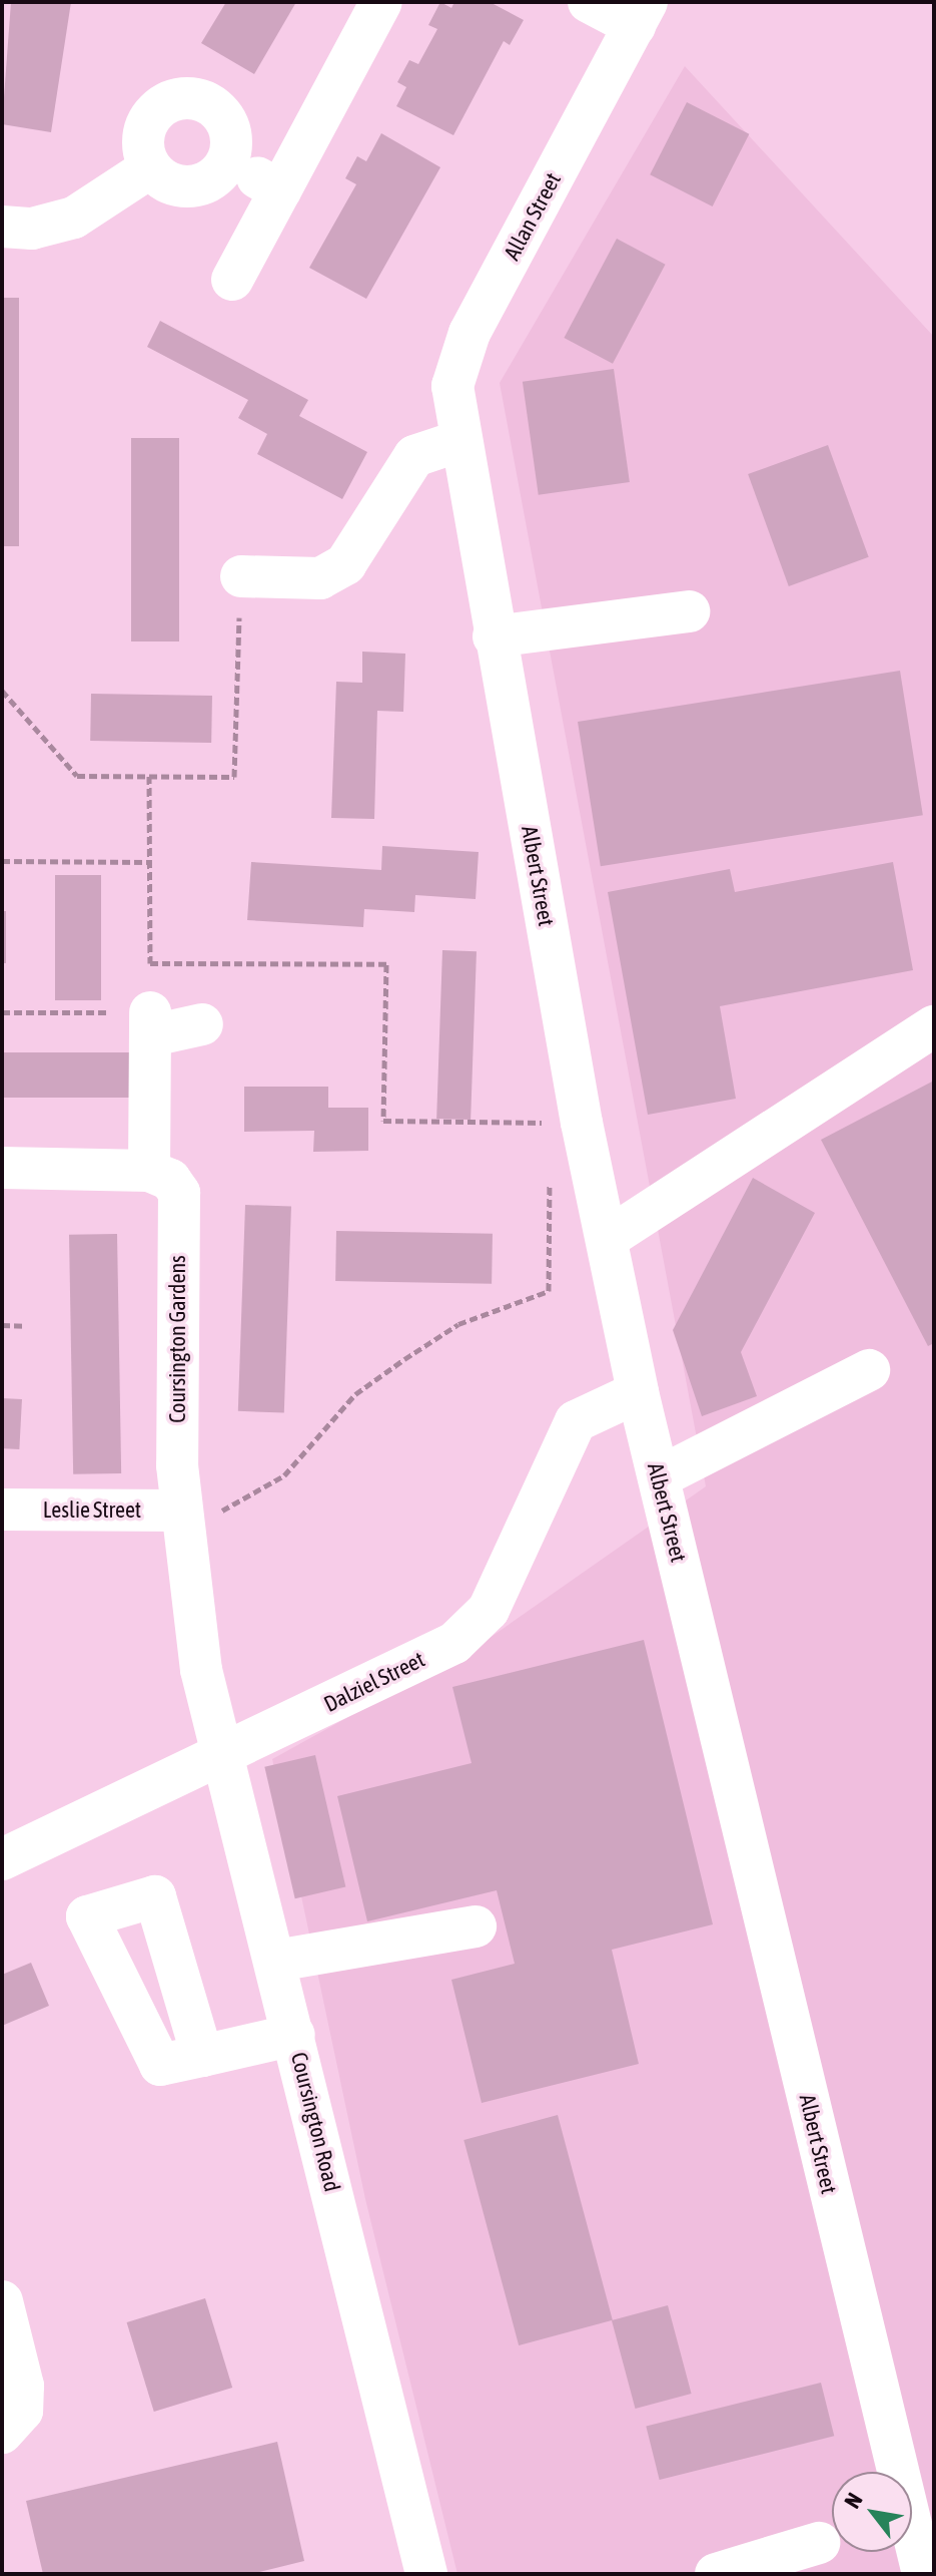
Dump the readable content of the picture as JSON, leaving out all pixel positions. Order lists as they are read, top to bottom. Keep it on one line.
{"streets":{"street":["Allan Street","Albert Street","Coursington Gardens","Leslie Street","Dalziel Street","Coursington Road"]},"crossings":[["Allan Street","Albert Street"],["Albert Street","Dalziel Street"],["Coursington Gardens","Leslie Street"],["Coursington Gardens","Coursington Road"],["Dalziel Street","Coursington Road"]],"north":"top left"}
